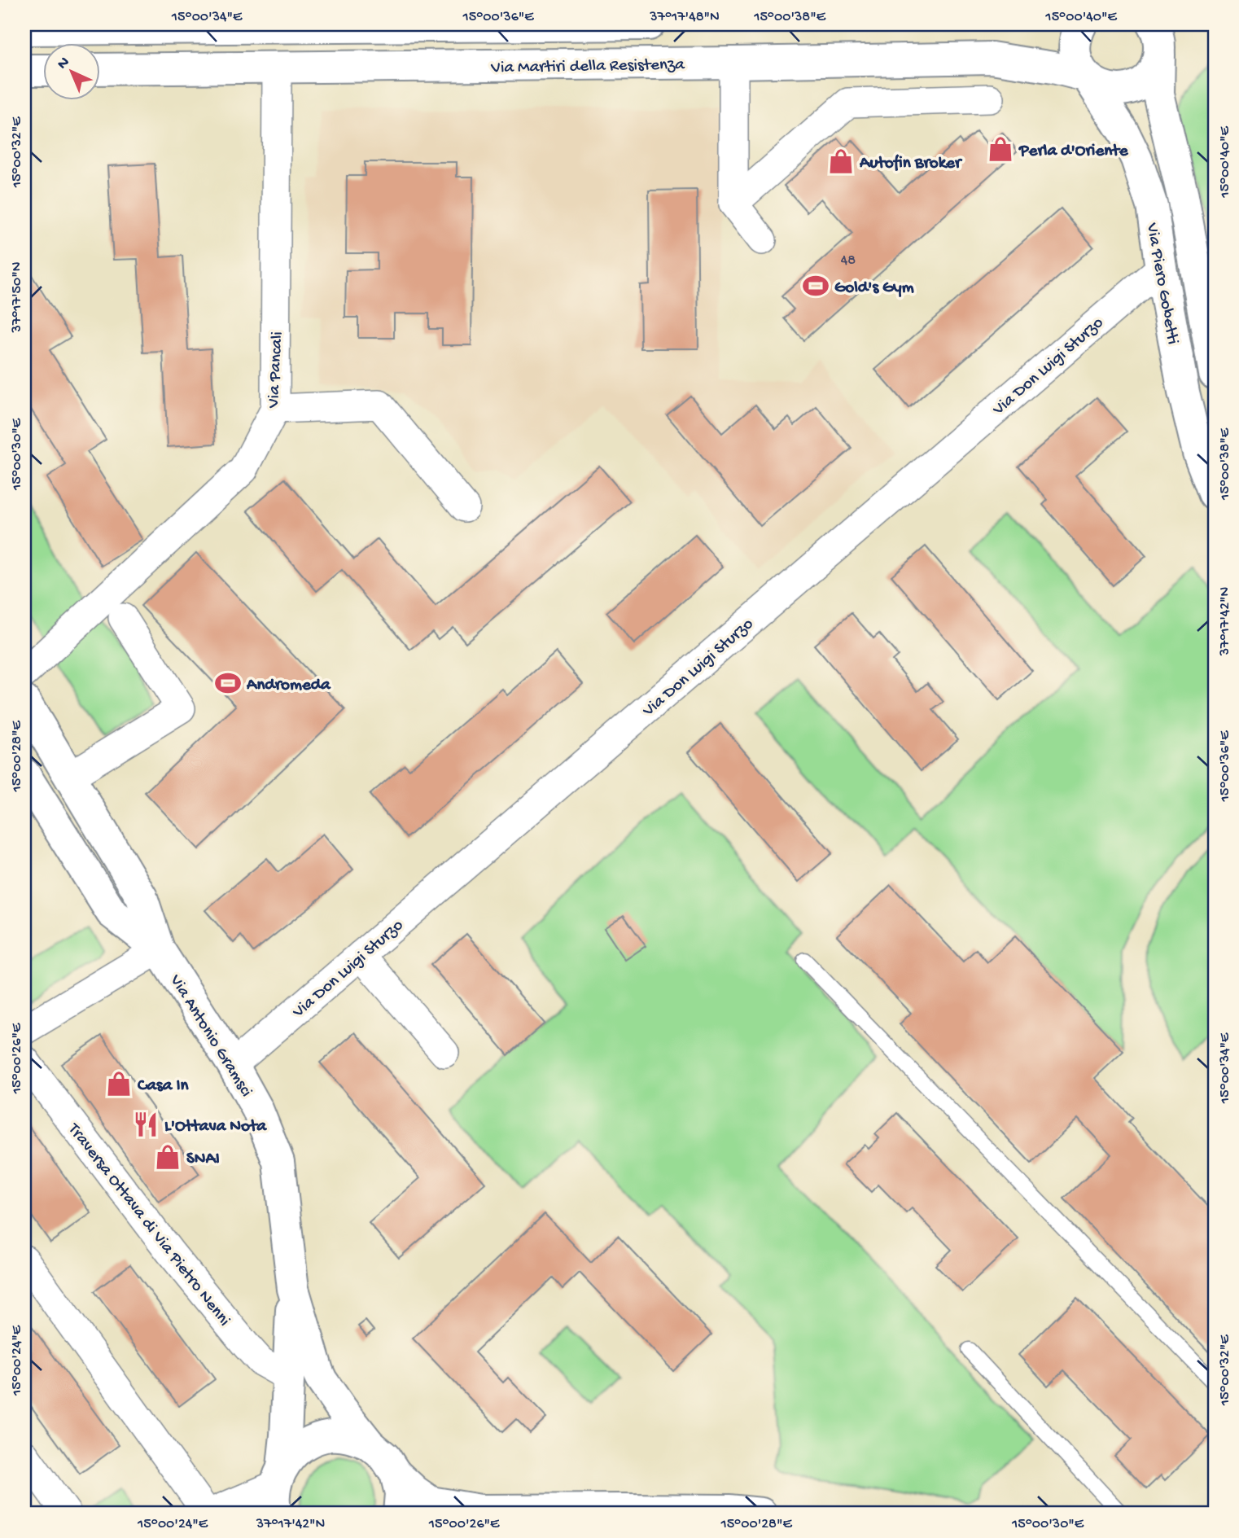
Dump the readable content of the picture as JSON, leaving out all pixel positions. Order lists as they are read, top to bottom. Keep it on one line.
{"streets":{"main road":["Via Martiri della Resistenza","Via Piero Gobetti","Via Antonio Gramsci"],"street":["Via Don Luigi Sturzo","Via Pancali","Traversa Ottava di Via Pietro Nenni"]},"crossings":[["Via Martiri della Resistenza","Via Piero Gobetti"],["Via Martiri della Resistenza","Via Pancali"],["Via Piero Gobetti","Via Don Luigi Sturzo"],["Via Don Luigi Sturzo","Via Antonio Gramsci"]],"places":{"shop":["Perla d'Oriente","Autofin Broker","Casa In","SNAI"],"sports":["Gold's Gym","Andromeda"],"restaurant":["L'Ottava Nota"]},"house_numbers":["48"],"north":"top left","coordinates":["15°00'34\"E","15°00'36\"E","37°17'48\"N","15°00'38\"E","15°00'40\"E","15°00'32\"E","37°17'50\"N","15°00'30\"E","37°17'42\"N","15°00'28\"E","15°00'26\"E","15°00'24\"E"]}
